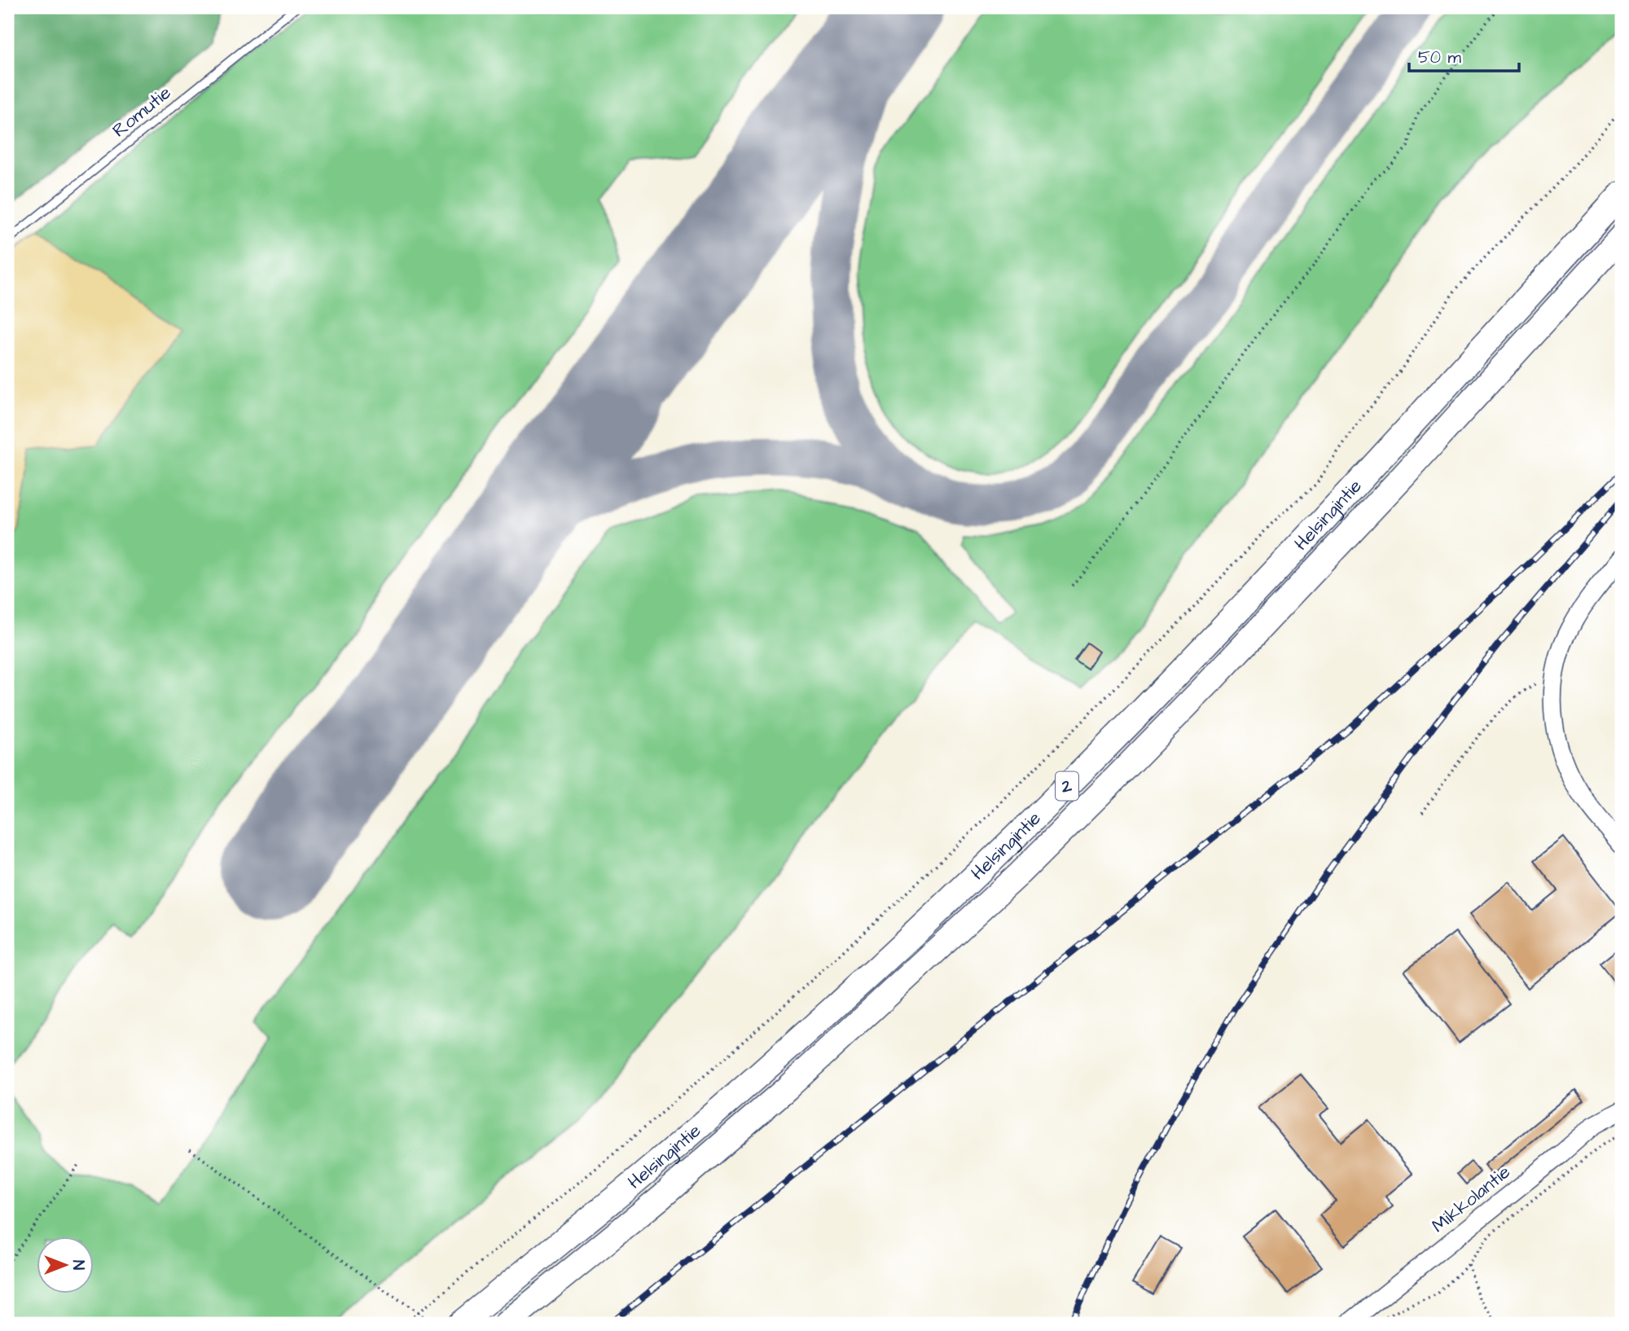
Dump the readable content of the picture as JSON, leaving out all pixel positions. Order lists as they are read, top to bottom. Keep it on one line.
{"streets":{"highway":["Helsingintie","2"],"street":["Mikkolantie"],"lane":["Romutie"]},"scale_bar":"50 m","north":"right"}
